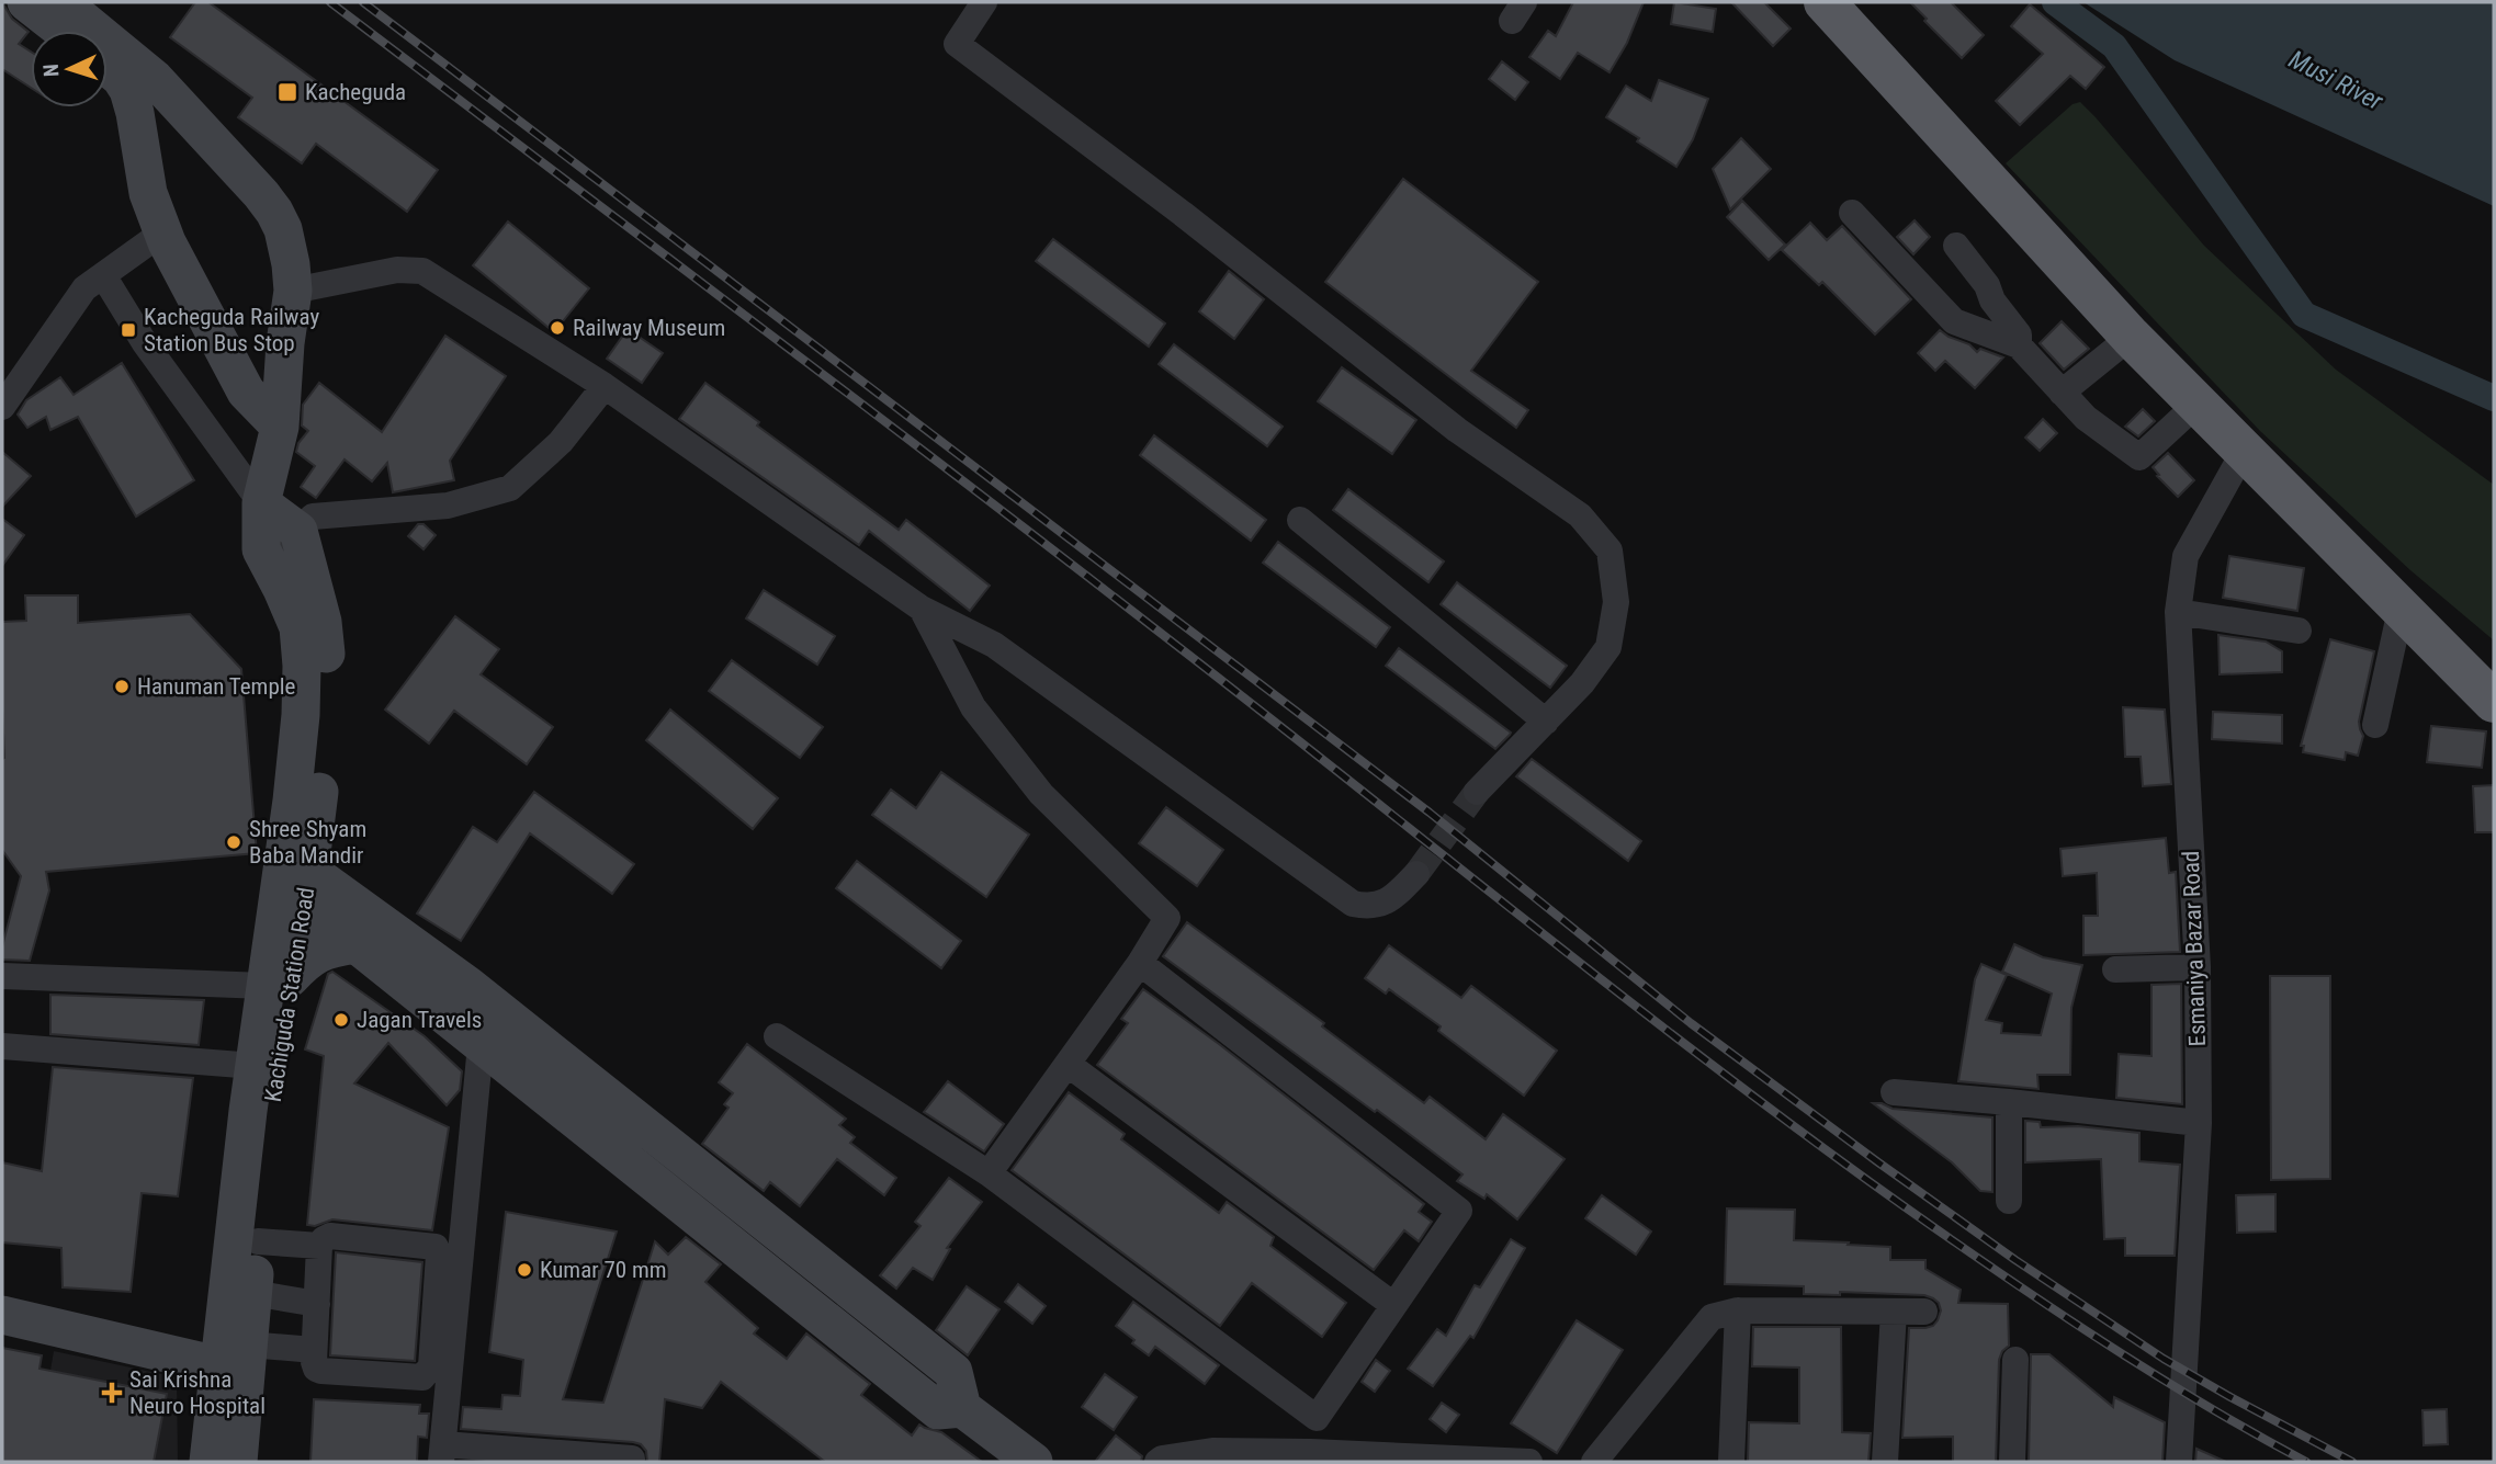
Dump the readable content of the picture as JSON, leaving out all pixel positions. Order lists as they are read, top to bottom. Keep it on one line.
{"streets":{"main road":["Kachiguda Station Road"],"street":["Esmaniya Bazar Road"]},"water":["Musi River"],"places":{"transit":["Kacheguda","Kacheguda Railway Station Bus Stop"],"other":["Railway Museum","Hanuman Temple","Shree Shyam Baba Mandir","Jagan Travels","Kumar 70 mm"],"health":["Sai Krishna Neuro Hospital"]},"north":"left"}
